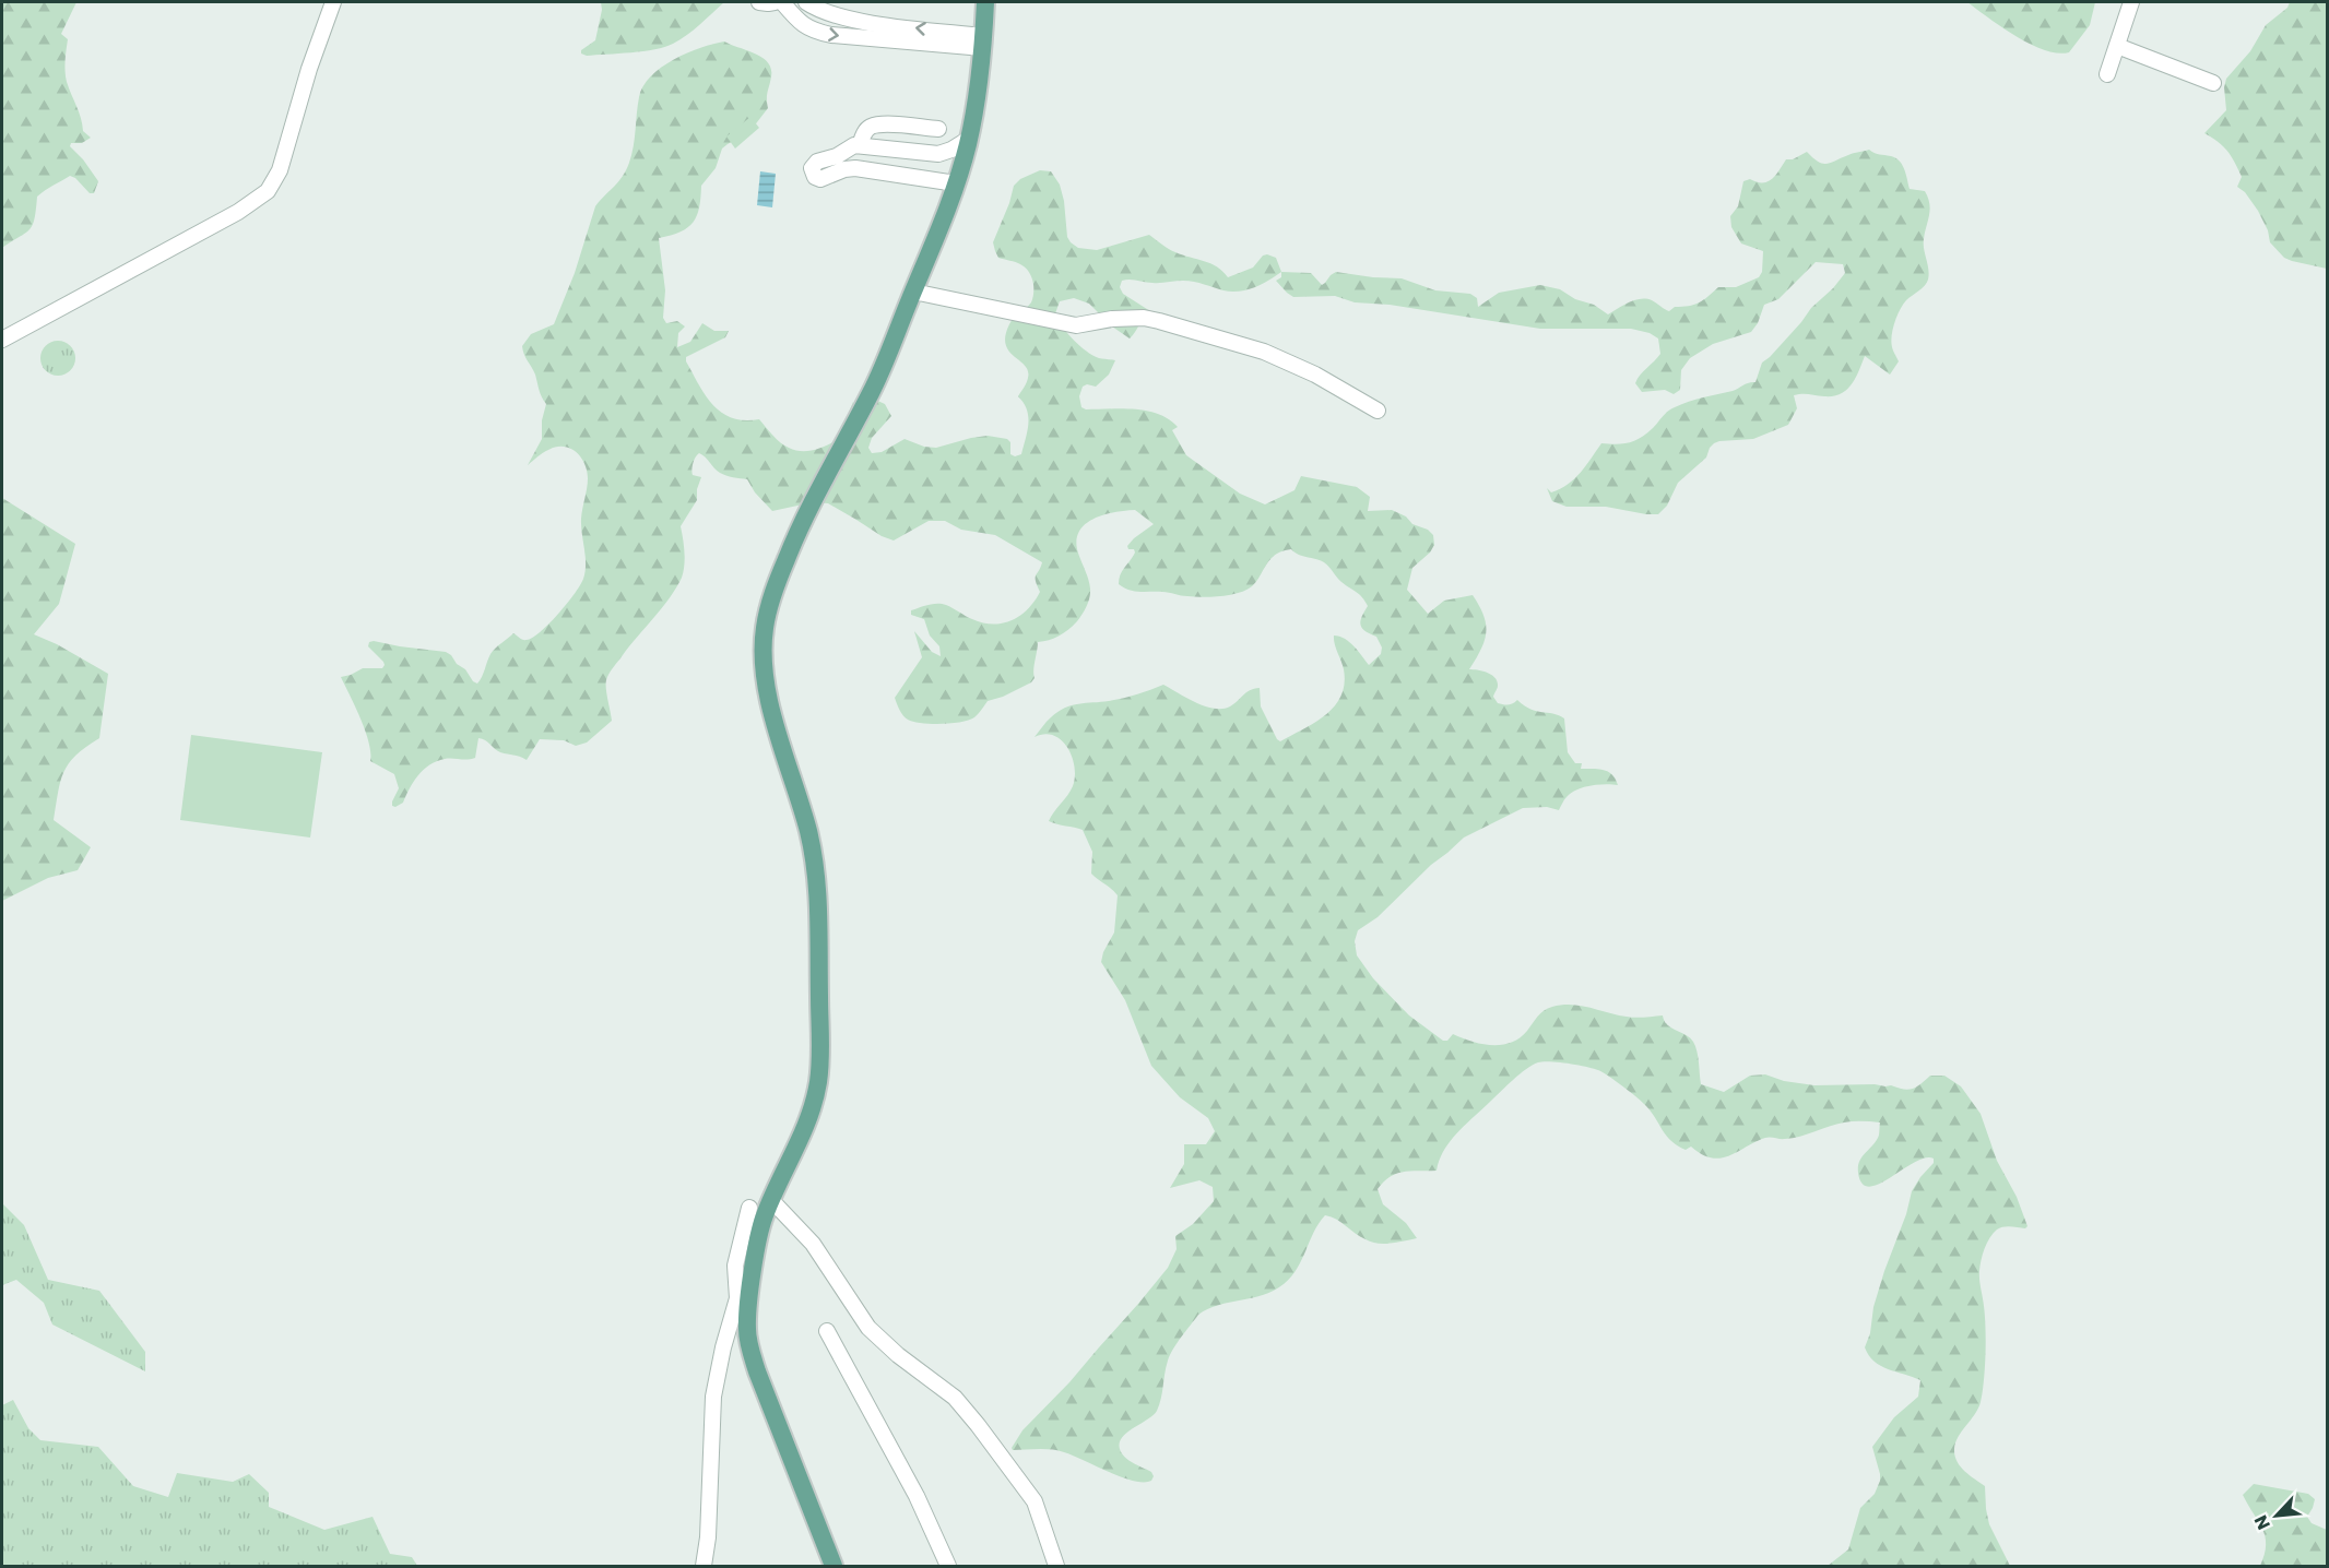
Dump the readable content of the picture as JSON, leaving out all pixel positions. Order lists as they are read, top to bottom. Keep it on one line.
{"north":"bottom left"}
